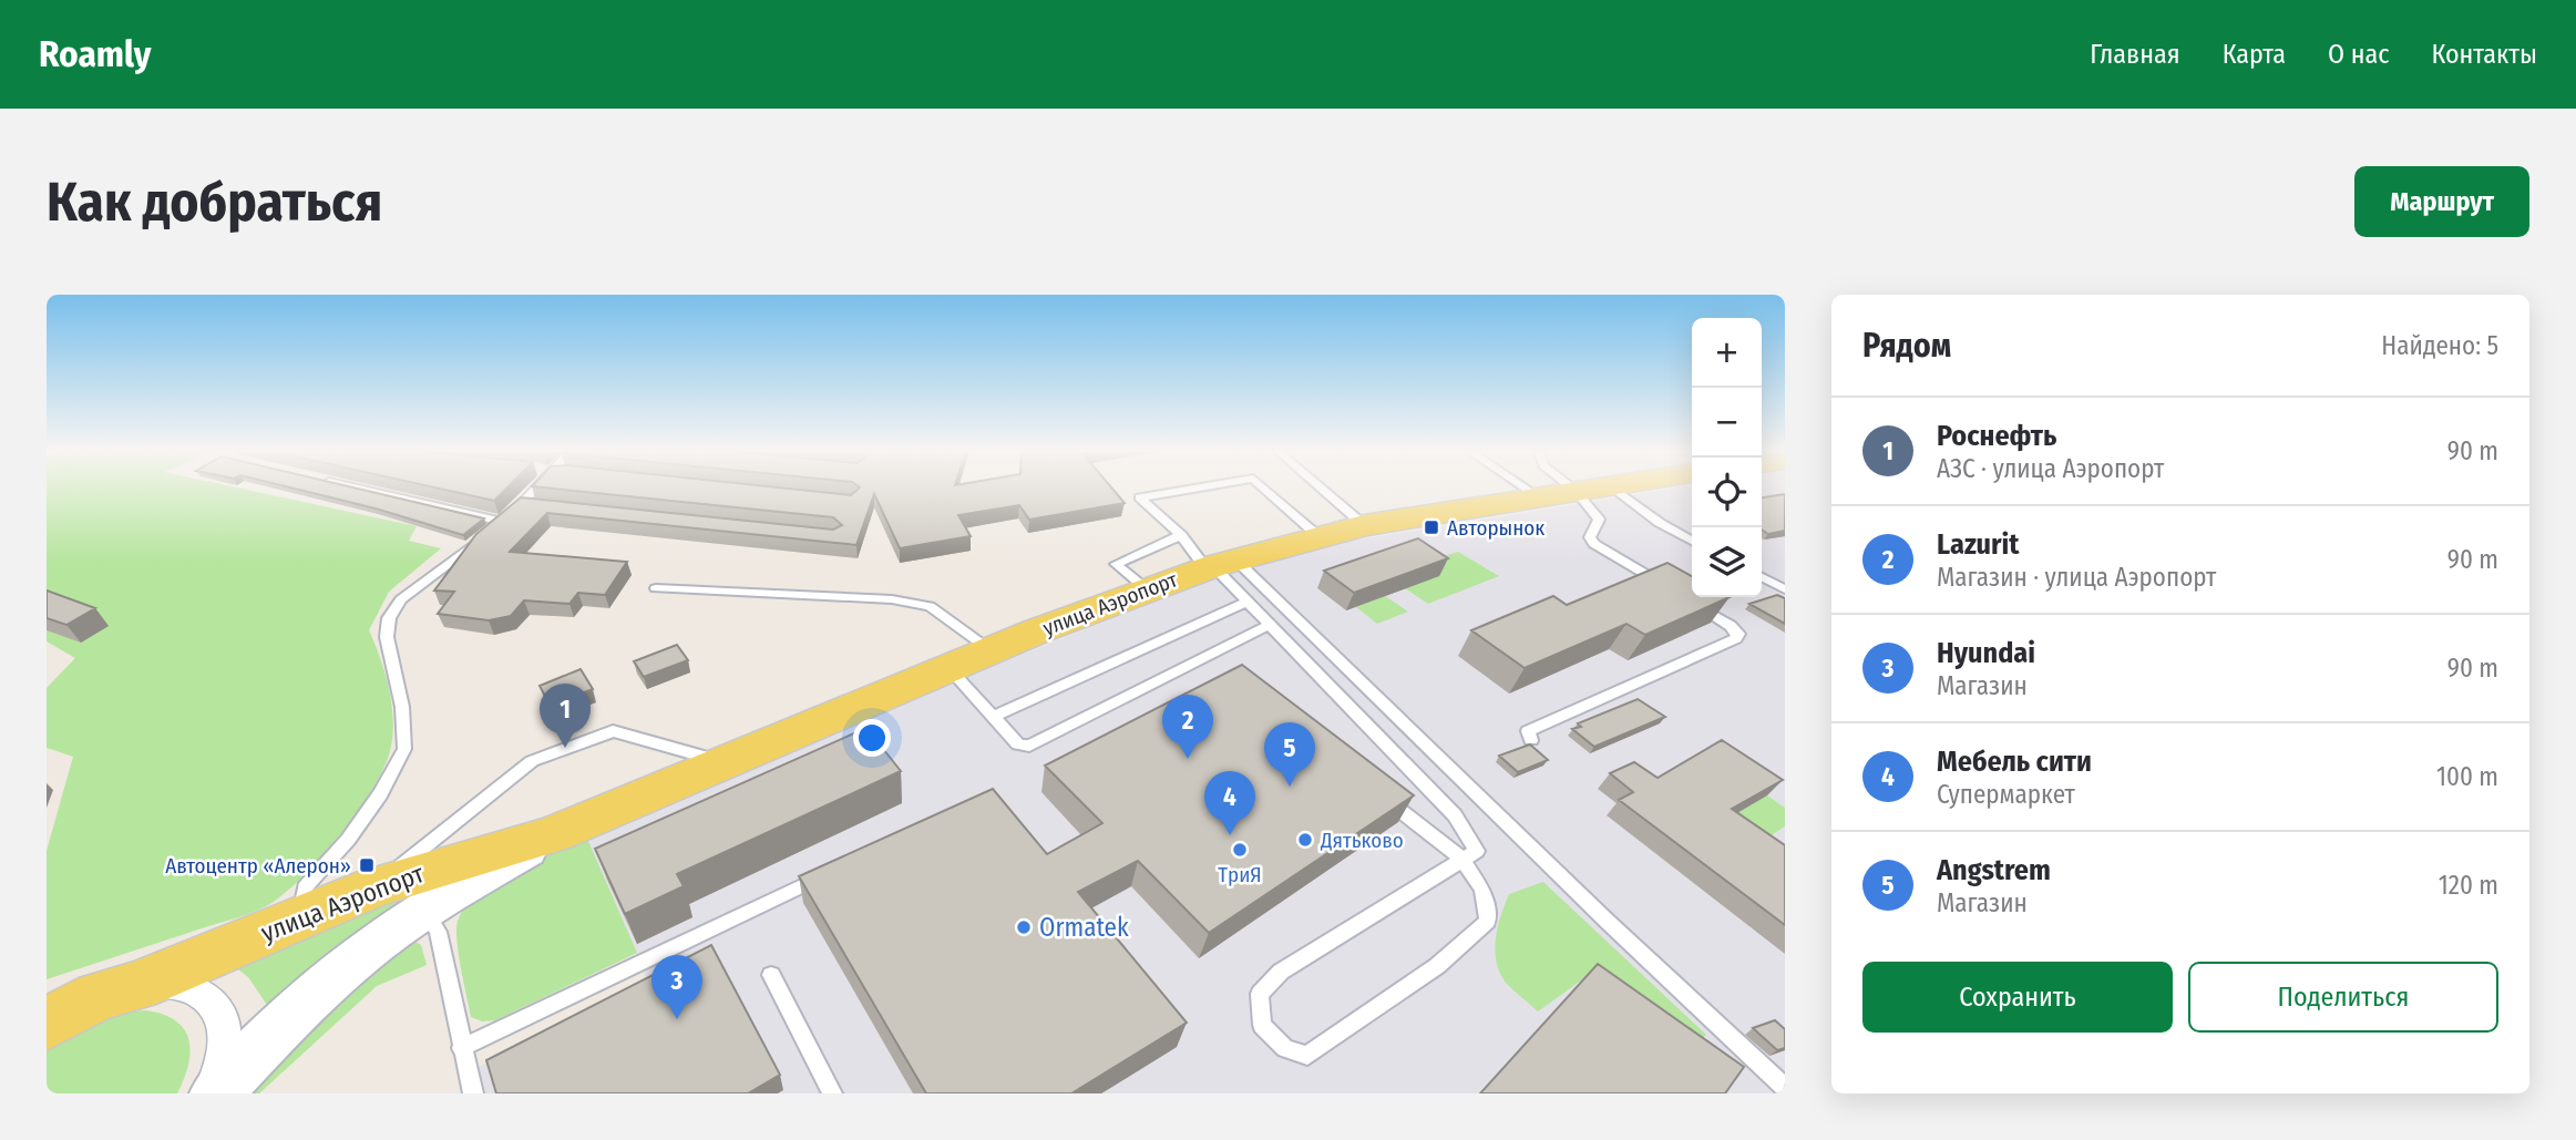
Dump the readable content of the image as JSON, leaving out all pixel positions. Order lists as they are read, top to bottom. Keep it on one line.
{"streets":{"main road":["улица Аэропорт"]},"places":{"transit":["Авторынок","Автоцентр «Алерон»"],"other":["Дятьково","ТриЯ","Ormatek"]},"page":{"header":"Roamly","nav":["Главная","Карта","О нас","Контакты"],"buttons":["Маршрут",["Сохранить","Поделиться"]],"title":"Как добраться","heading":["Рядом","Найдено: 5"],"map_buttons":["+","−"],"list":[{"mark":"1","name":"Роснефть","note":"АЗС · улица Аэропорт","value":"90 m"},{"mark":"2","name":"Lazurit","note":"Магазин · улица Аэропорт","value":"90 m"},{"mark":"3","name":"Hyundai","note":"Магазин","value":"90 m"},{"mark":"4","name":"Мебель сити","note":"Супермаркет","value":"100 m"},{"mark":"5","name":"Angstrem","note":"Магазин","value":"120 m"}],"pins":["1","2","5","4","3"]}}
